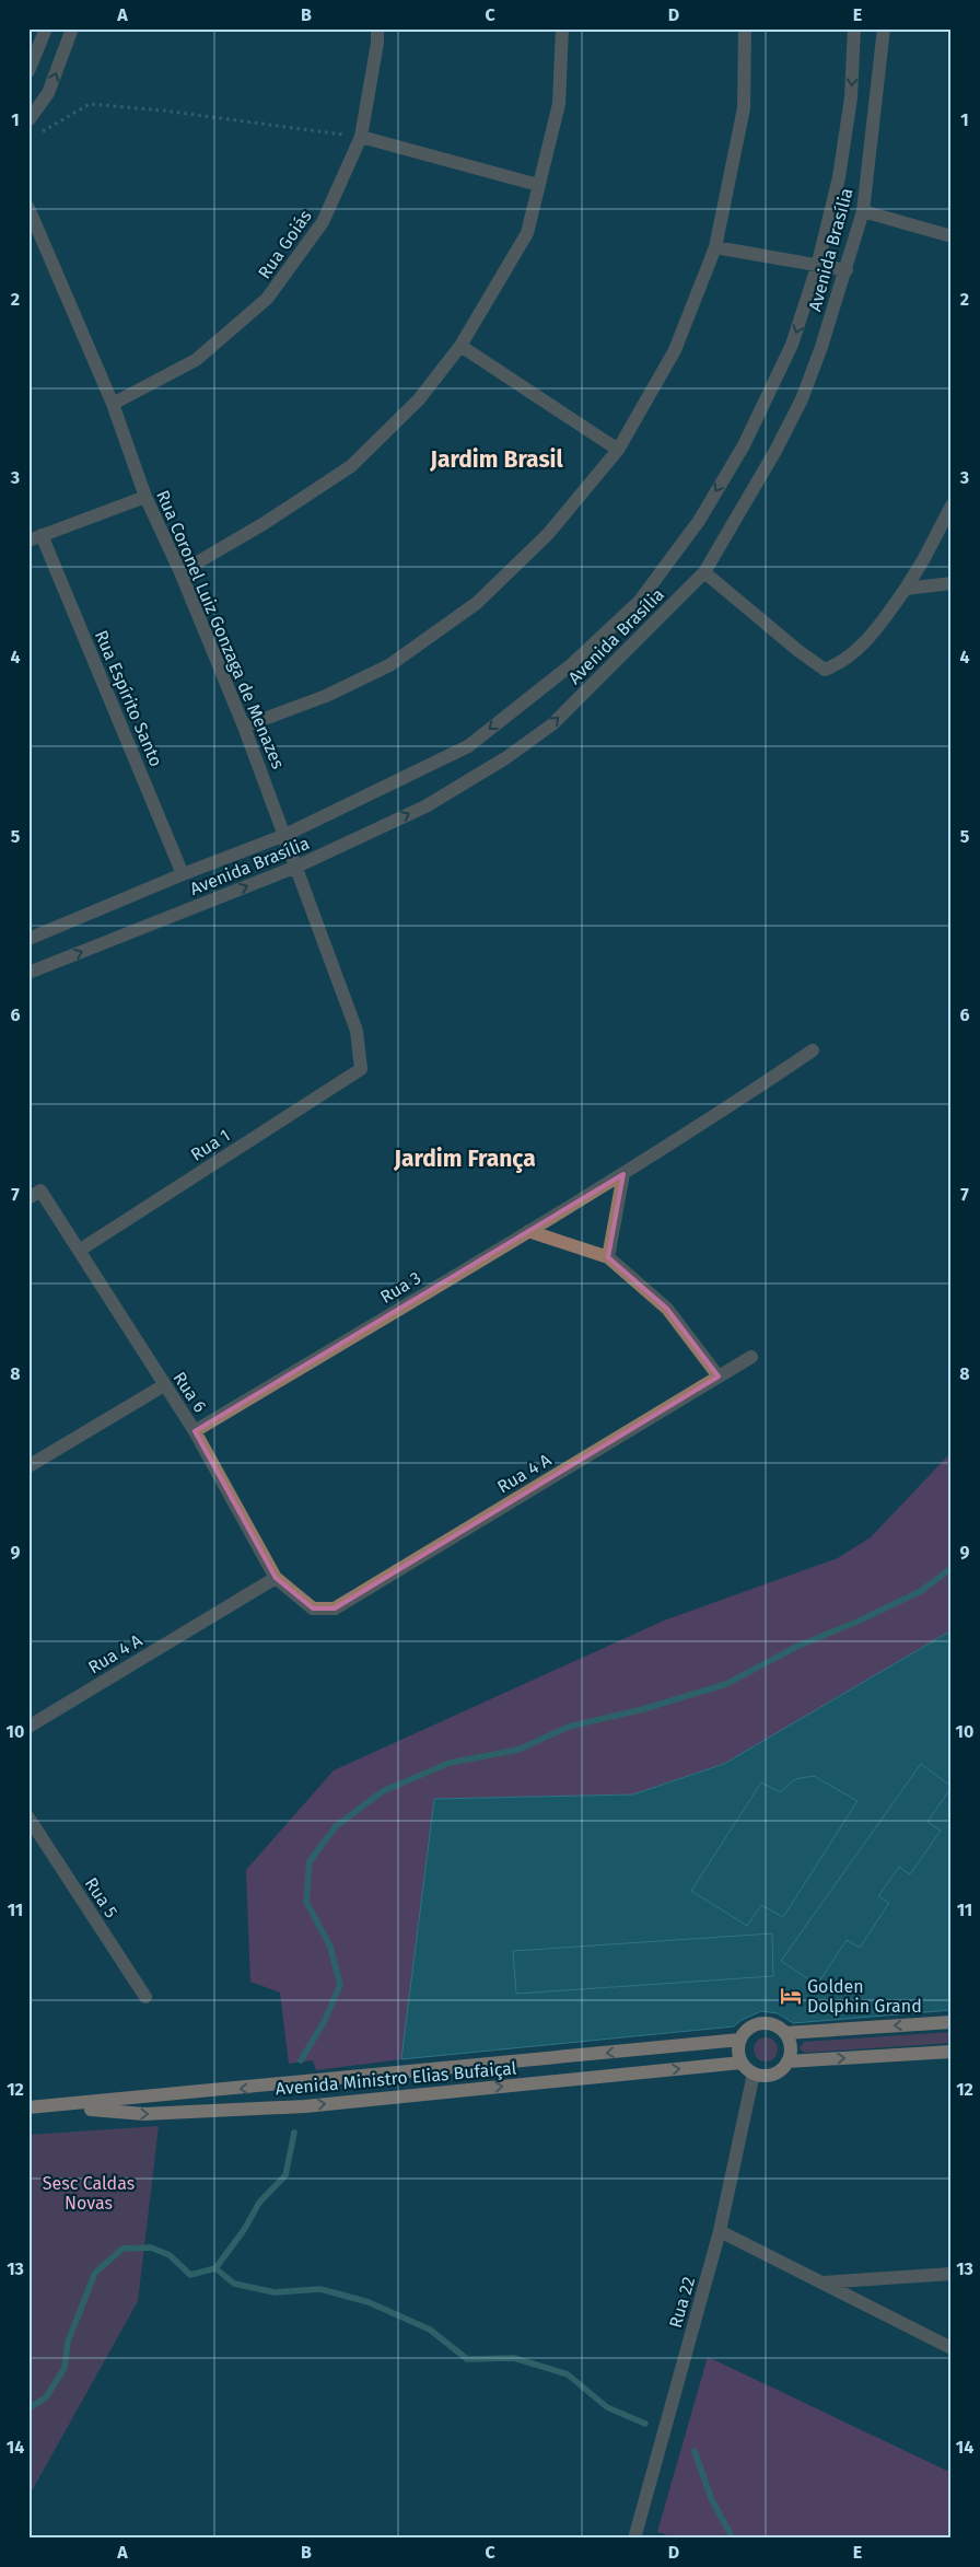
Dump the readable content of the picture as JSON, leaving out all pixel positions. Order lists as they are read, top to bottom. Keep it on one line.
{"streets":{"main road":["Avenida Ministro Elias Bufaiçal"],"street":["Rua Goiás","Avenida Brasília","Rua Coronel Luiz Gonzaga de Menazes","Rua Espírito Santo","Rua 1","Rua 3","Rua 6","Rua 4 A","Rua 5","Rua 22"]},"crossings":[["Rua Goiás","Rua Coronel Luiz Gonzaga de Menazes"],["Avenida Brasília","Rua Coronel Luiz Gonzaga de Menazes"],["Avenida Brasília","Rua Espírito Santo"],["Rua Coronel Luiz Gonzaga de Menazes","Rua 1"],["Rua 1","Rua 6"],["Rua 3","Rua 6"],["Rua 6","Rua 4 A"],["Avenida Ministro Elias Bufaiçal","Rua 22"]],"districts":["Jardim Brasil","Jardim França"],"parks":["Sesc Caldas Novas"],"places":{"hotel":["Golden Dolphin Grand"]},"grid":{"columns":["A","B","C","D","E"],"rows":["1","2","3","4","5","6","7","8","9","10","11","12","13","14"]}}
